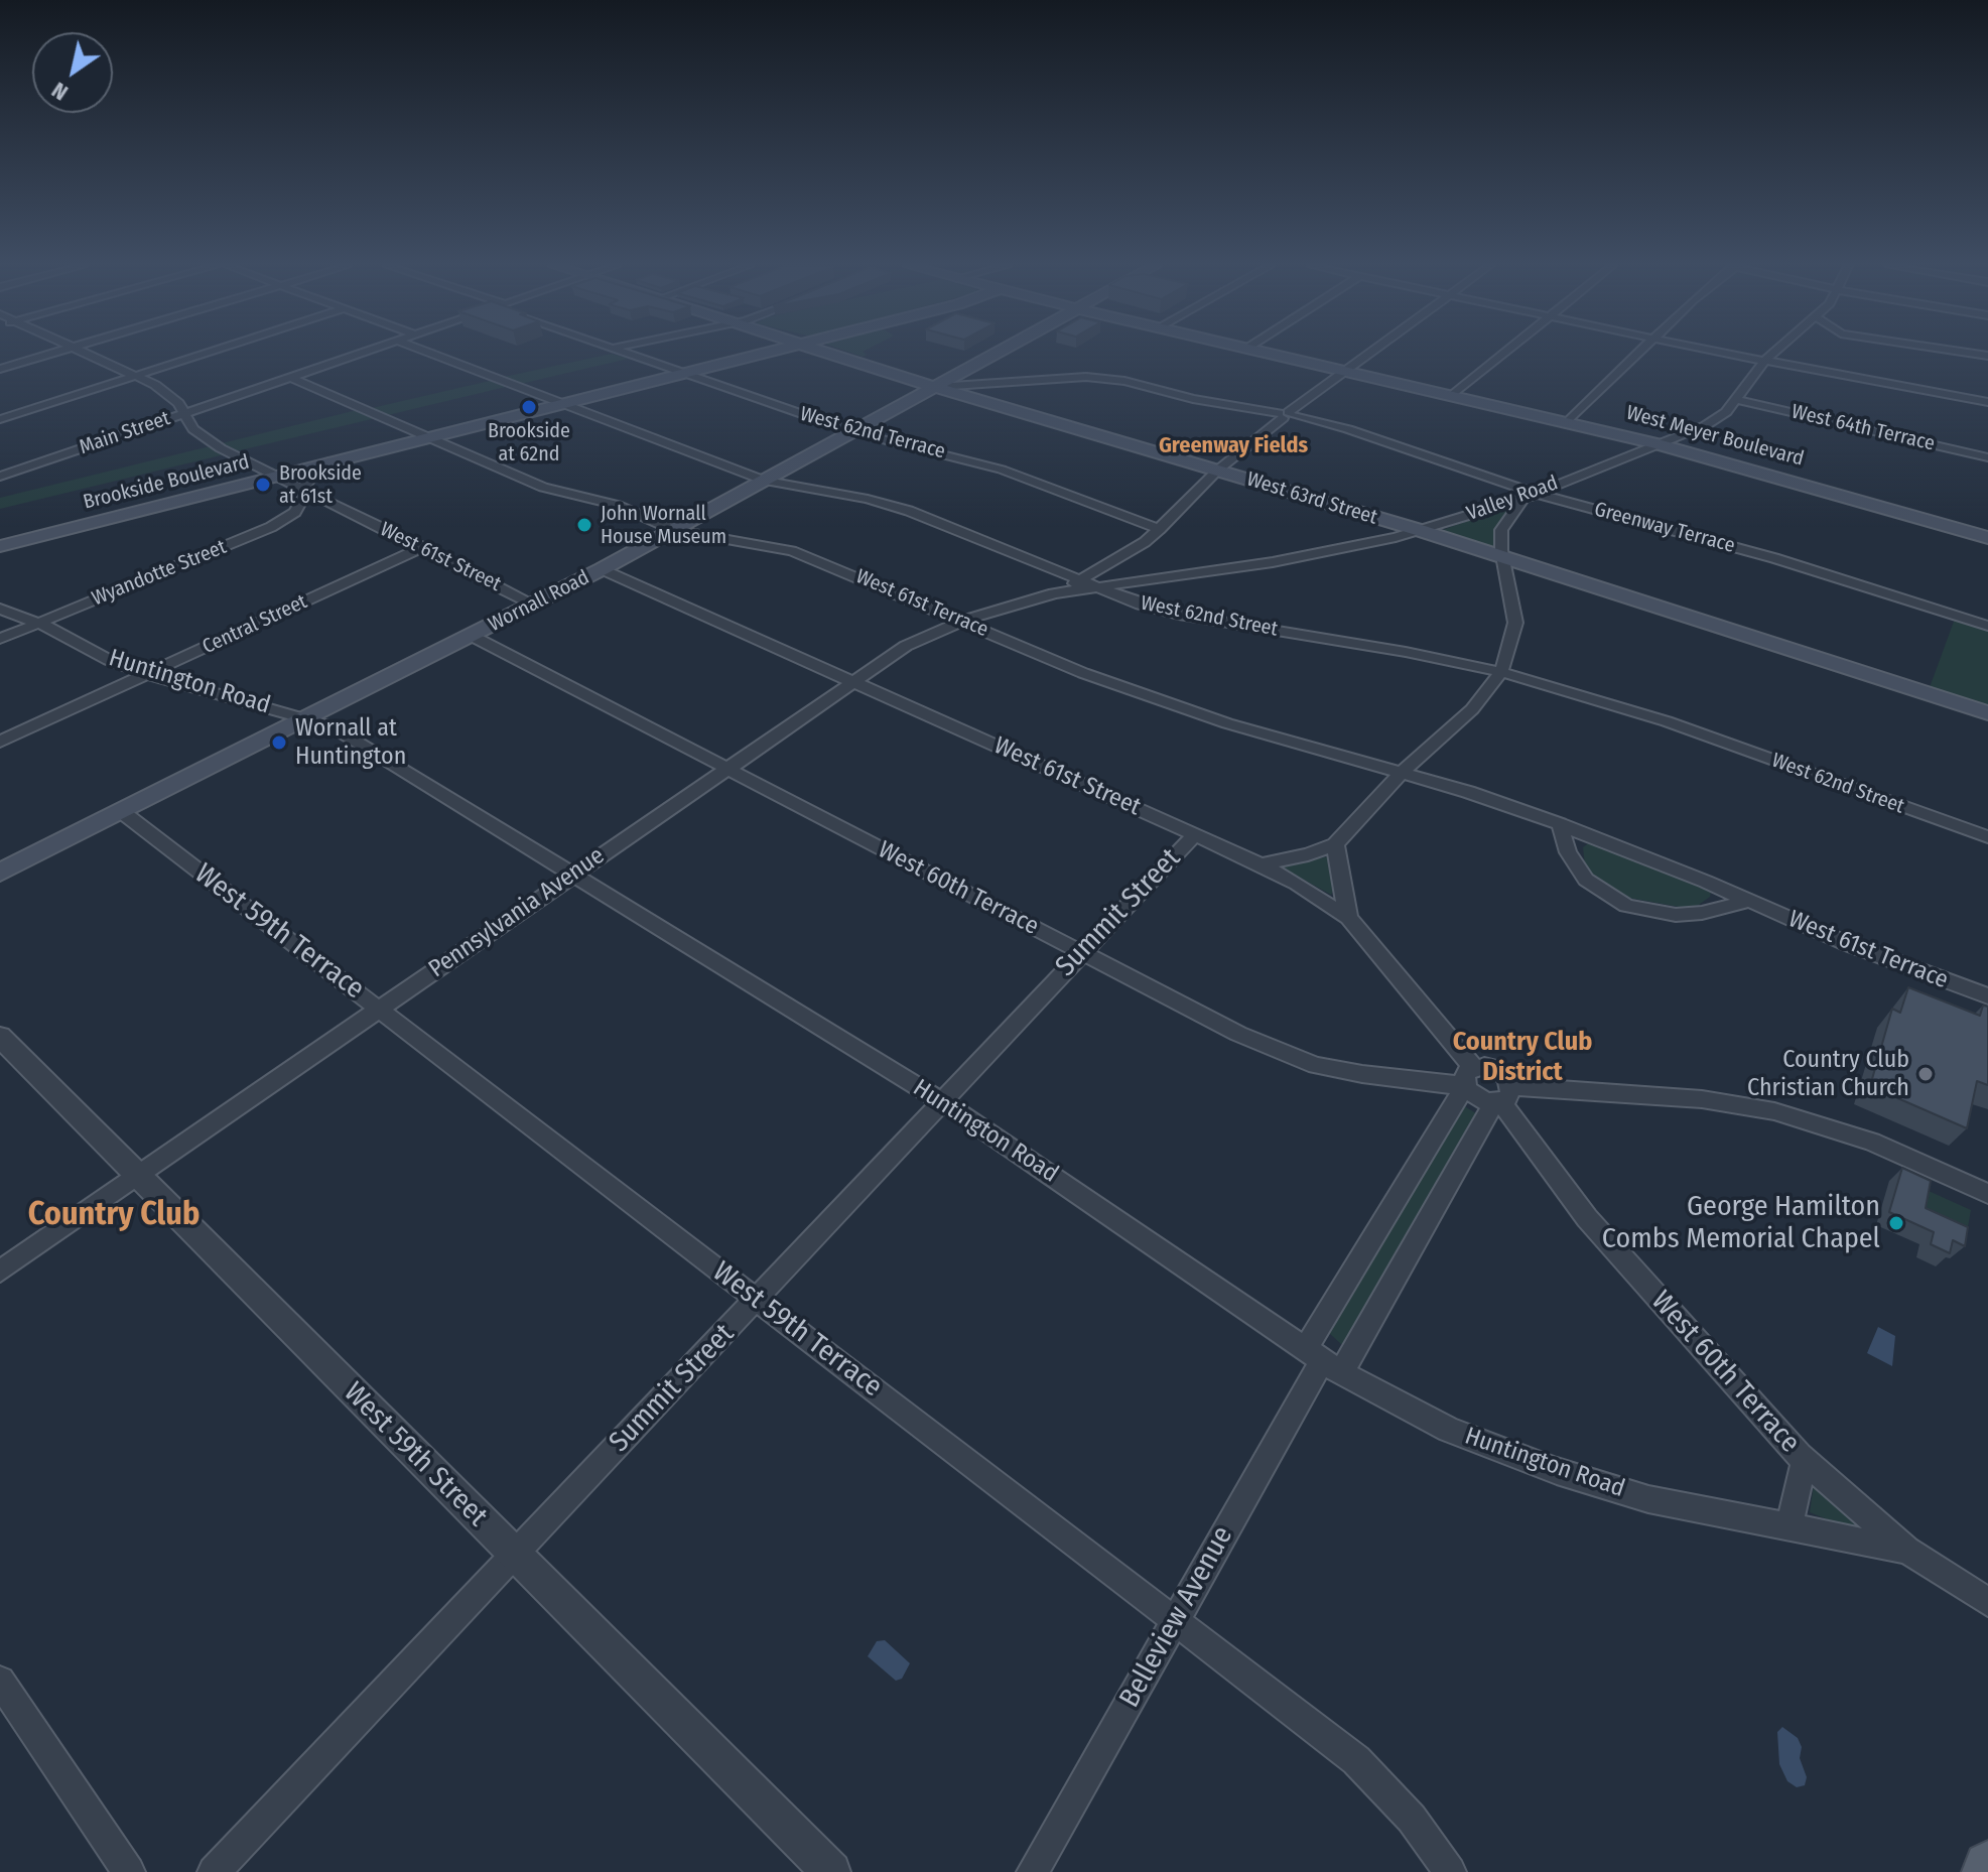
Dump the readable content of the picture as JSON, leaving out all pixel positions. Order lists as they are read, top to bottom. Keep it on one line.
{"streets":{"main road":["West Meyer Boulevard","Brookside Boulevard","West 63rd Street","Wornall Road"],"street":["West 64th Terrace","Main Street","West 62nd Terrace","Valley Road","Greenway Terrace","West 61st Street","Wyandotte Street","West 61st Terrace","West 62nd Street","Central Street","Huntington Road","West 60th Terrace","Pennsylvania Avenue","Summit Street","West 59th Terrace","West 59th Street","Belleview Avenue"]},"crossings":[["West 64th Terrace","Valley Road"],["Main Street","West 61st Street"],["Main Street","West 61st Terrace"],["West 62nd Terrace","Brookside Boulevard"],["West 62nd Terrace","Wornall Road"],["West 62nd Terrace","Pennsylvania Avenue"],["West Meyer Boulevard","Valley Road"],["West Meyer Boulevard","Pennsylvania Avenue"],["Brookside Boulevard","West 61st Street"],["Brookside Boulevard","West 61st Terrace"],["Brookside Boulevard","West 62nd Street"],["West 63rd Street","Valley Road"],["West 63rd Street","Greenway Terrace"],["West 63rd Street","Wornall Road"],["West 63rd Street","Pennsylvania Avenue"],["Valley Road","Greenway Terrace"],["Valley Road","West 62nd Street"],["Valley Road","Pennsylvania Avenue"],["Greenway Terrace","Wornall Road"],["Greenway Terrace","Pennsylvania Avenue"],["West 61st Street","Wyandotte Street"],["West 61st Street","Wornall Road"],["West 61st Street","Central Street"],["West 61st Street","West 60th Terrace"],["West 61st Street","Pennsylvania Avenue"],["West 61st Street","Summit Street"],["West 61st Street","Belleview Avenue"],["Wyandotte Street","Huntington Road"],["Wornall Road","West 61st Terrace"],["Wornall Road","West 62nd Street"],["Wornall Road","Huntington Road"],["Wornall Road","West 60th Terrace"],["Wornall Road","West 59th Terrace"],["West 61st Terrace","Pennsylvania Avenue"],["West 62nd Street","Pennsylvania Avenue"],["Central Street","Huntington Road"],["Huntington Road","West 60th Terrace"],["Huntington Road","Pennsylvania Avenue"],["Huntington Road","Summit Street"],["Huntington Road","Belleview Avenue"],["West 60th Terrace","Pennsylvania Avenue"],["West 60th Terrace","Summit Street"],["West 60th Terrace","Belleview Avenue"],["Pennsylvania Avenue","West 59th Terrace"],["Pennsylvania Avenue","West 59th Street"],["Summit Street","West 59th Terrace"],["Summit Street","West 59th Street"],["West 59th Terrace","Belleview Avenue"]],"districts":["Greenway Fields","Country Club District","Country Club"],"places":["Brookside at 62nd","Brookside at 61st","John Wornall House Museum","Wornall at Huntington","Country Club Christian Church","George Hamilton Combs Memorial Chapel"],"north":"bottom left"}
